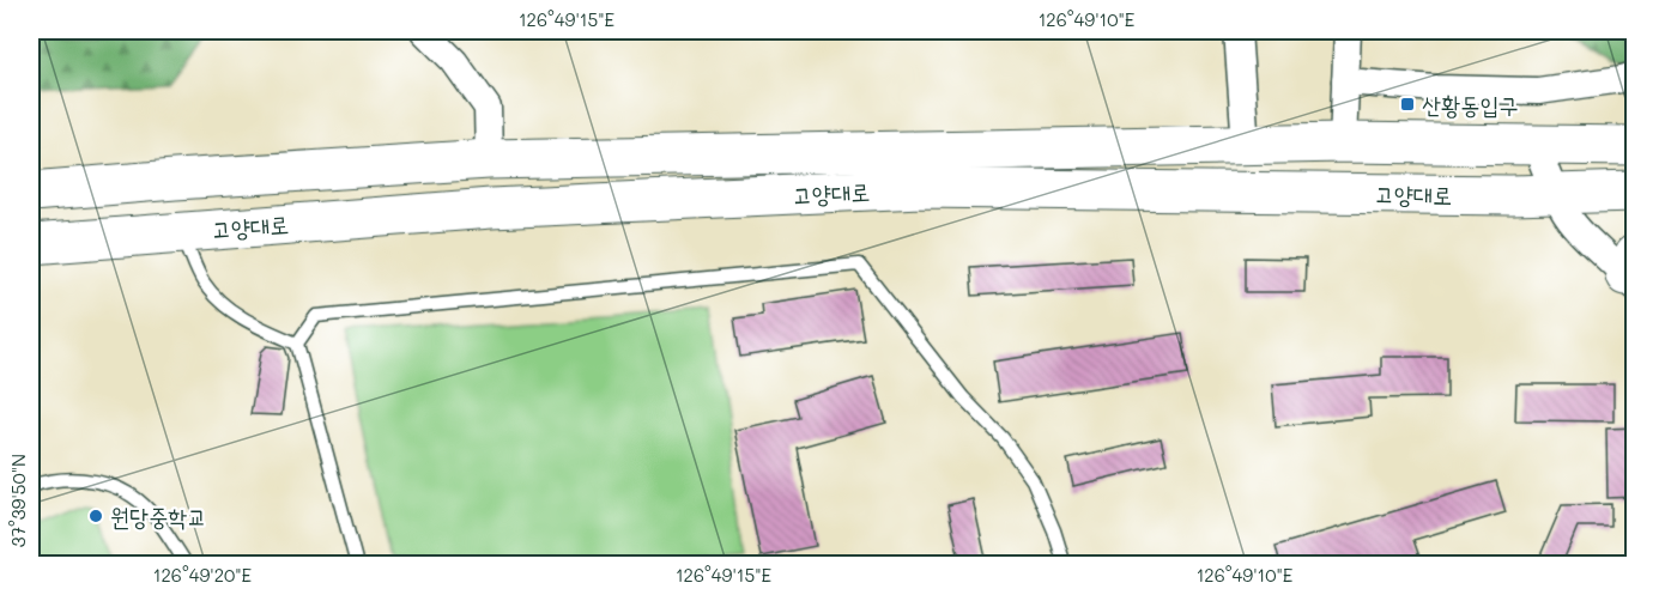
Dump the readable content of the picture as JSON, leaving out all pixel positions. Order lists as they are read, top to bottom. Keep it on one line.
{"streets":{"main road":["고양대로"]},"places":{"transit":["산황동입구"],"other":["원당중학교"]},"coordinates":["126°49'15\"E","126°49'10\"E","37°39'50\"N","126°49'20\"E"]}
